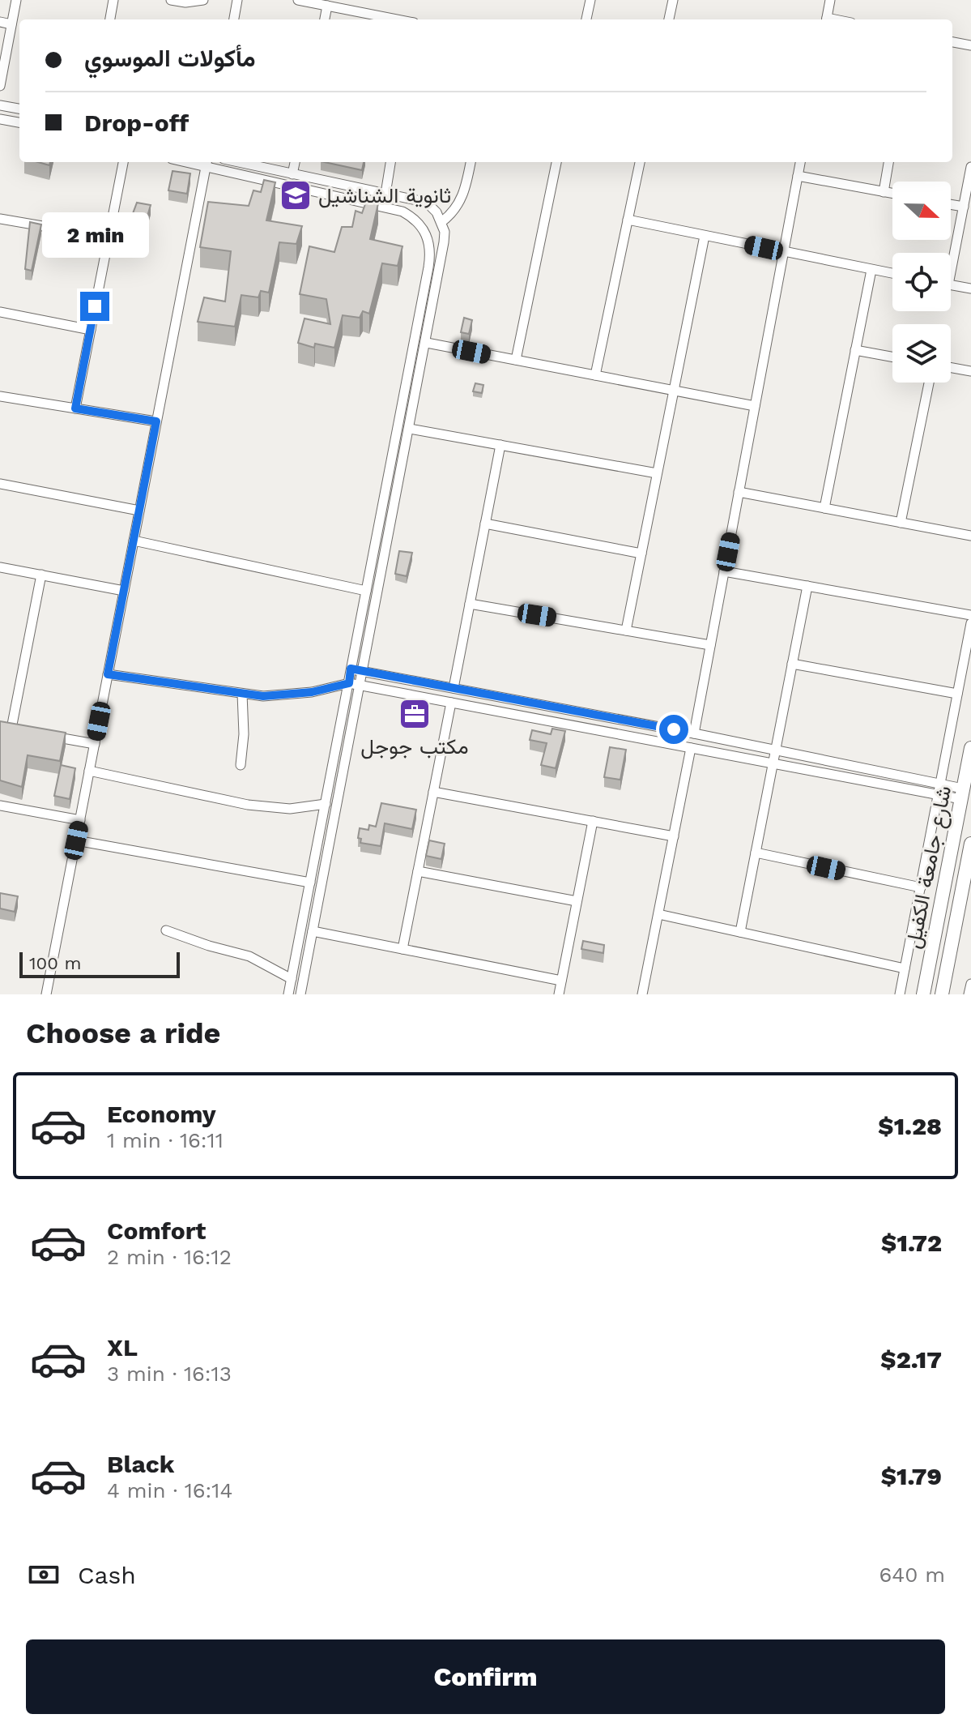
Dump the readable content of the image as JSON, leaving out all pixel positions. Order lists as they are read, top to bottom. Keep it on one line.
{"streets":{"main road":["شارع جامعة الكفيل"]},"places":{"school or university":["ثانوية الشناشيل"],"office":["مكتب جوجل"]},"scale_bar":"100 m","north":"right","page":{"banner":["مأكولات الموسوي","Drop-off"],"bubble":"2 min","scale":"100 m","heading":"Choose a ride","list":[{"name":"Economy","note":"1 min · 16:11","value":"$1.28"},{"name":"Comfort","note":"2 min · 16:12","value":"$1.72"},{"name":"XL","note":"3 min · 16:13","value":"$2.17"},{"name":"Black","note":"4 min · 16:14","value":"$1.79"}],"pay":["Cash","640 m"],"buttons":"Confirm"}}
